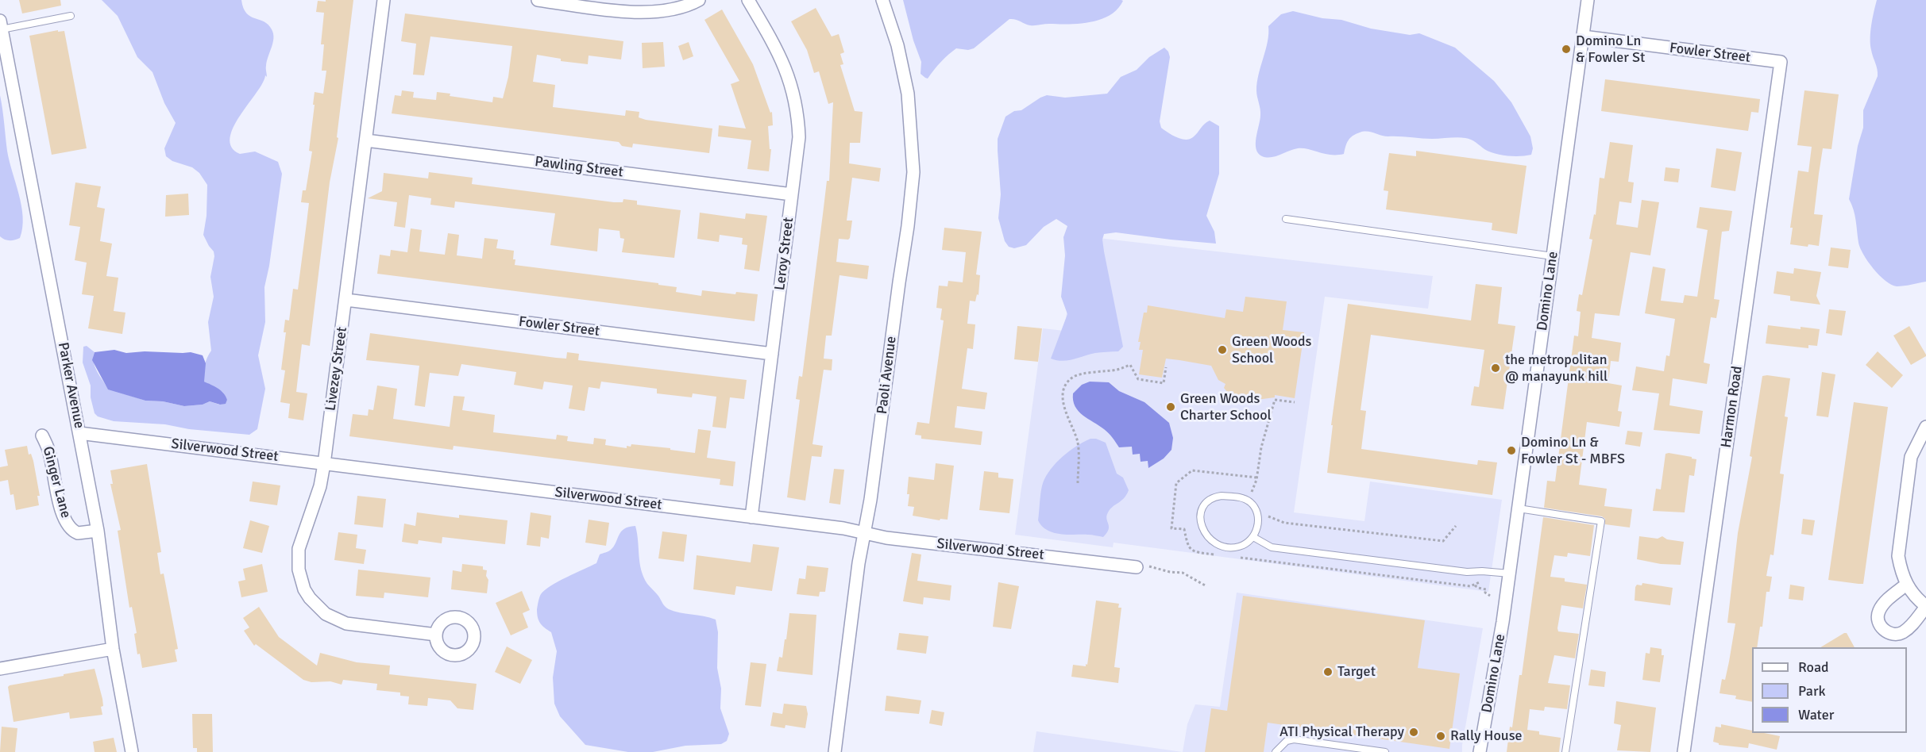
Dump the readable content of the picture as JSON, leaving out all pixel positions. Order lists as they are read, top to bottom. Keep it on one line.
{"streets":{"street":["Fowler Street","Pawling Street","Leroy Street","Domino Lane","Livezey Street","Paoli Avenue","Parker Avenue","Harmon Road","Silverwood Street","Ginger Lane"]},"crossings":[["Fowler Street","Leroy Street"],["Fowler Street","Domino Lane"],["Fowler Street","Livezey Street"],["Fowler Street","Harmon Road"],["Pawling Street","Leroy Street"],["Pawling Street","Livezey Street"],["Leroy Street","Silverwood Street"],["Livezey Street","Silverwood Street"],["Paoli Avenue","Silverwood Street"],["Parker Avenue","Silverwood Street"],["Parker Avenue","Ginger Lane"]],"places":["Domino Ln & Fowler St","Green Woods School","the metropolitan @ manayunk hill","Green Woods Charter School","Domino Ln & Fowler St - MBFS","Target","ATI Physical Therapy","Rally House"],"legend":["Road","Park","Water"]}
